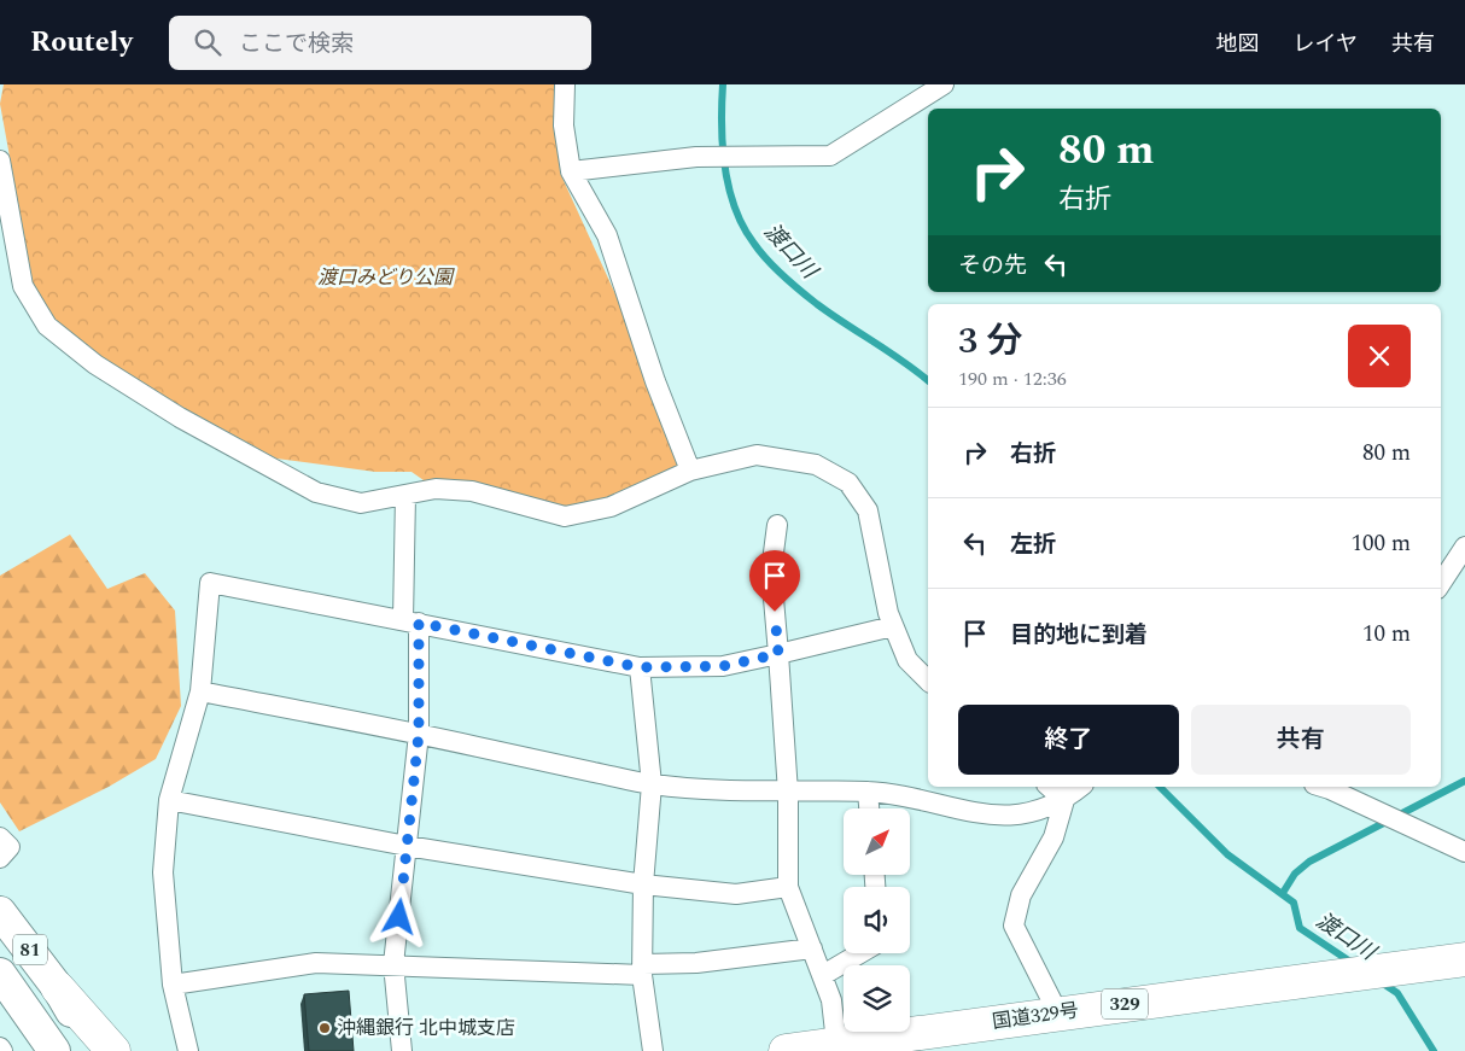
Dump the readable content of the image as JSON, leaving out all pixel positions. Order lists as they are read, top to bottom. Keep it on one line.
{"streets":{"highway":["329","国道329号"],"main road":["81"]},"water":["渡口川"],"parks":["渡口みどり公園"],"places":["沖縄銀行 北中城支店"],"north":"top right","page":{"header":"Routely","search":"ここで検索","nav":["地図","レイヤ","共有"],"turn":["80 m","右折"],"then":"その先","heading":["3 分","190 m · 12:36"],"list":[{"name":"右折","value":"80 m"},{"name":"左折","value":"100 m"},{"name":"目的地に到着","value":"10 m"}],"buttons":["終了","共有"]}}
